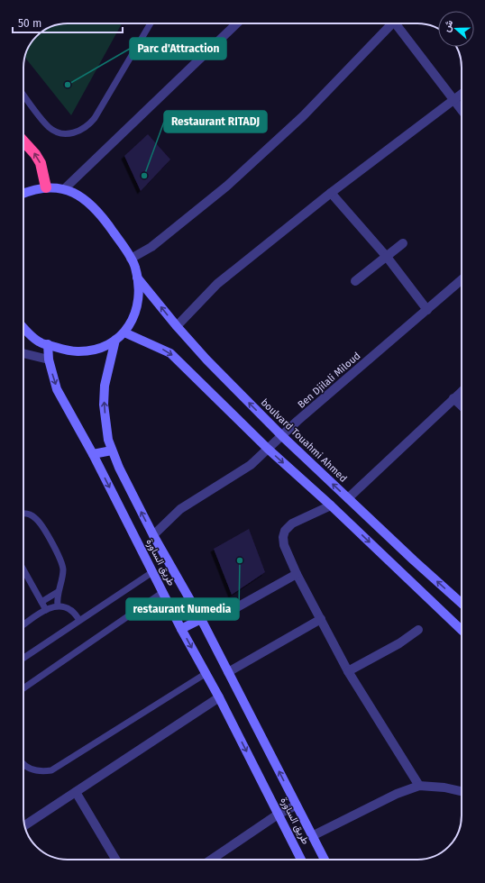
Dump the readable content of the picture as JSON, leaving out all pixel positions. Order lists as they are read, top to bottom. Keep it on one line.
{"streets":{"main road":["boulvard Touahmi Ahmed","طريق الساورة"],"street":["Ben Djilali Miloud"]},"crossings":[["Ben Djilali Miloud","boulvard Touahmi Ahmed"],["Ben Djilali Miloud","طريق الساورة"]],"places":["Parc d'Attraction","Restaurant RITADJ","restaurant Numedia"],"scale_bar":"50 m","north":"left"}
